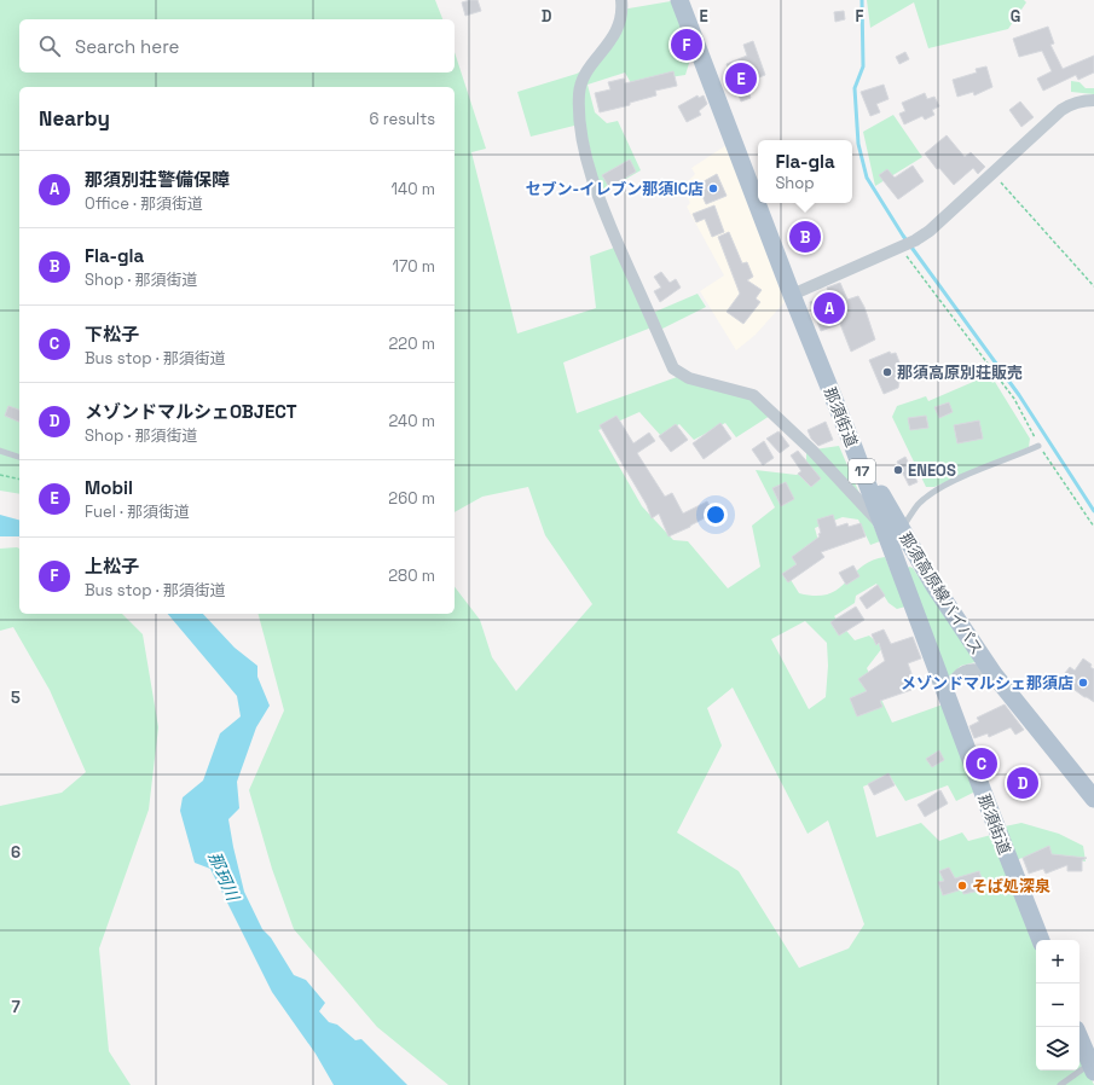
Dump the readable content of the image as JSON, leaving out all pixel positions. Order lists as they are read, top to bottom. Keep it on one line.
{"streets":{"main road":["那須街道","17","那須高原線バイパス"]},"crossings":[["那須街道","那須高原線バイパス"]],"water":["那珂川"],"places":["セブン-イレブン那須IC店","那須高原別荘販売","ENEOS","メゾンドマルシェ那須店","そば処深泉"],"page":{"search":"Search here","pins":["F","E","B","A","C","D"],"heading":["Nearby","6 results"],"popup":["Fla-gla","Shop"],"list":[{"mark":"A","name":"那須別荘警備保障","note":"Office · 那須街道","value":"140 m"},{"mark":"B","name":"Fla-gla","note":"Shop · 那須街道","value":"170 m"},{"mark":"C","name":"下松子","note":"Bus stop · 那須街道","value":"220 m"},{"mark":"D","name":"メゾンドマルシェOBJECT","note":"Shop · 那須街道","value":"240 m"},{"mark":"E","name":"Mobil","note":"Fuel · 那須街道","value":"260 m"},{"mark":"F","name":"上松子","note":"Bus stop · 那須街道","value":"280 m"}],"map_buttons":["+","−"]},"grid":{"columns":["D","E","F","G"],"rows":["5","6","7"]}}
